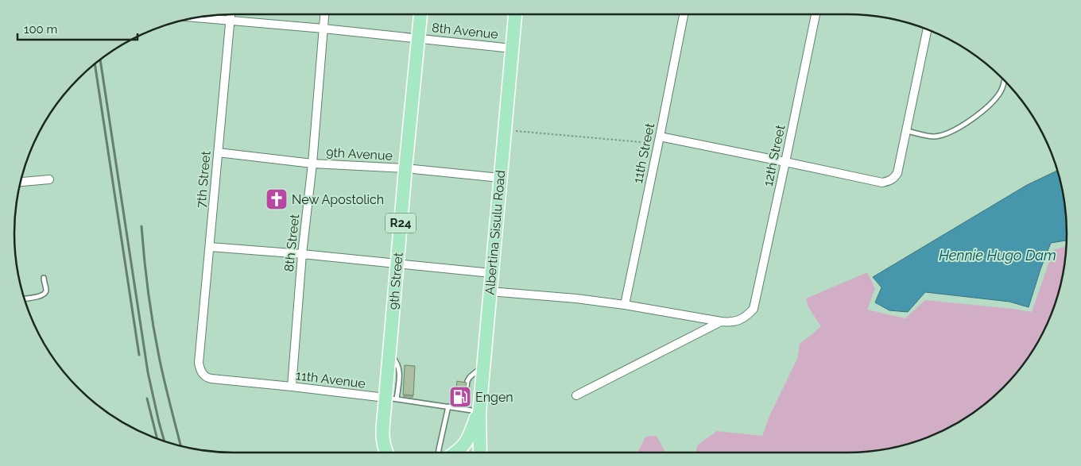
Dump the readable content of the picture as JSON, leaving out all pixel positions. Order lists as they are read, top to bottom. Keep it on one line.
{"streets":{"main road":["R24","Albertina Sisulu Road","9th Street"],"street":["8th Avenue","11th Street","9th Avenue","12th Street","7th Street","8th Street","11th Avenue"]},"crossings":[["8th Avenue","7th Street"],["8th Avenue","Albertina Sisulu Road"],["8th Avenue","8th Street"],["8th Avenue","9th Street"],["9th Avenue","7th Street"],["9th Avenue","Albertina Sisulu Road"],["9th Avenue","8th Street"],["9th Avenue","9th Street"],["7th Street","11th Avenue"],["Albertina Sisulu Road","11th Avenue"],["8th Street","11th Avenue"],["9th Street","11th Avenue"]],"water":["Hennie Hugo Dam"],"places":{"church":["New Apostolich"],"fuel station":["Engen"]},"scale_bar":"100 m"}
